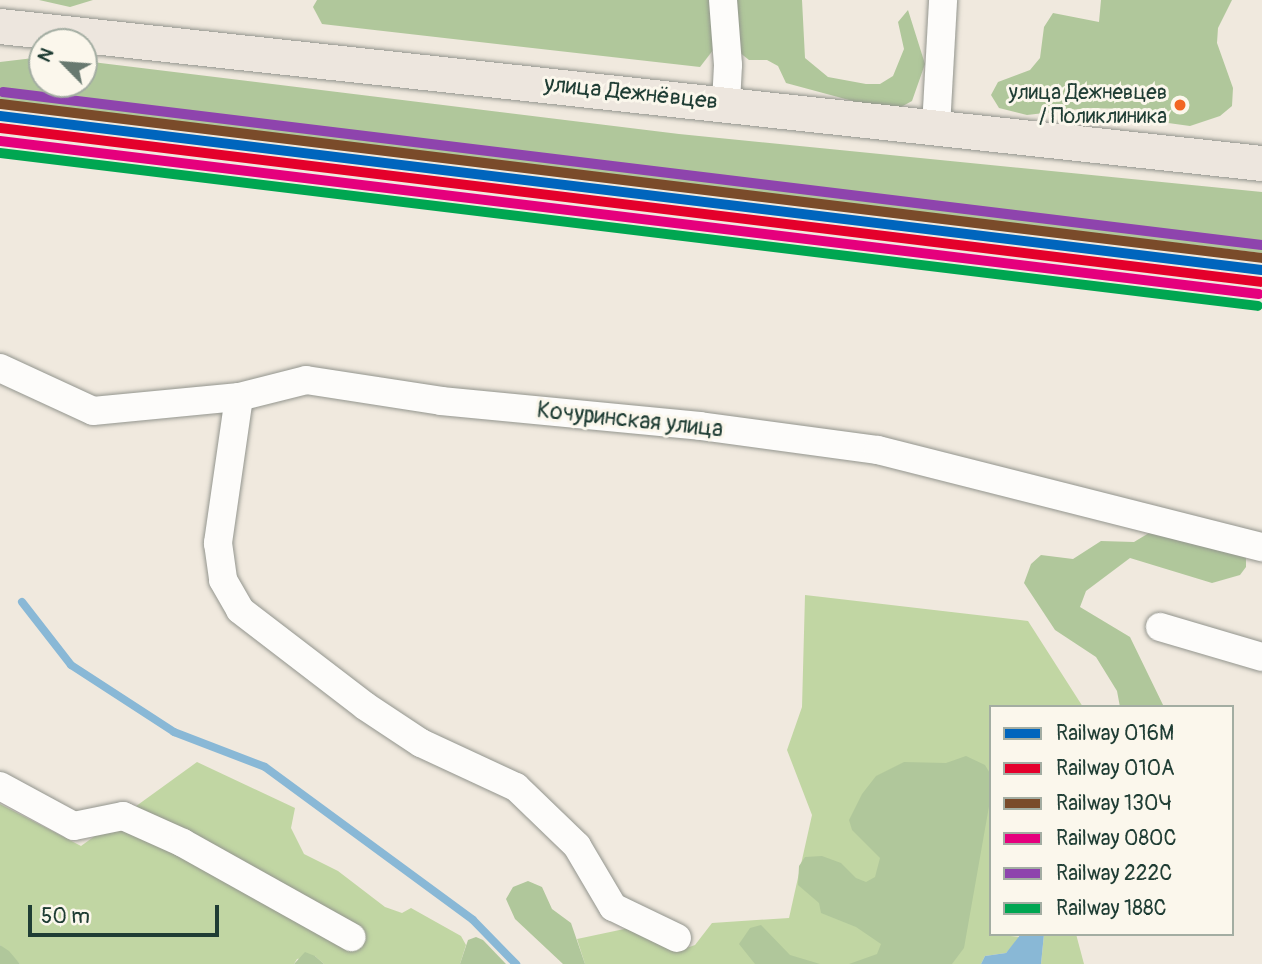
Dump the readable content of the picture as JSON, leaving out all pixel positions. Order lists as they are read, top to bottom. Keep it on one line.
{"streets":{"main road":["улица Дежнёвцев"],"street":["Кочуринская улица"]},"places":["улица Дежневцев / Поликлиника"],"lines":["rail line 222С","rail line 130Ч","rail line 016М","rail line 010А","rail line 080С","rail line 188С"],"legend":["Railway 016М","Railway 010А","Railway 130Ч","Railway 080С","Railway 222С","Railway 188С"],"scale_bar":"50 m","north":"top left"}
